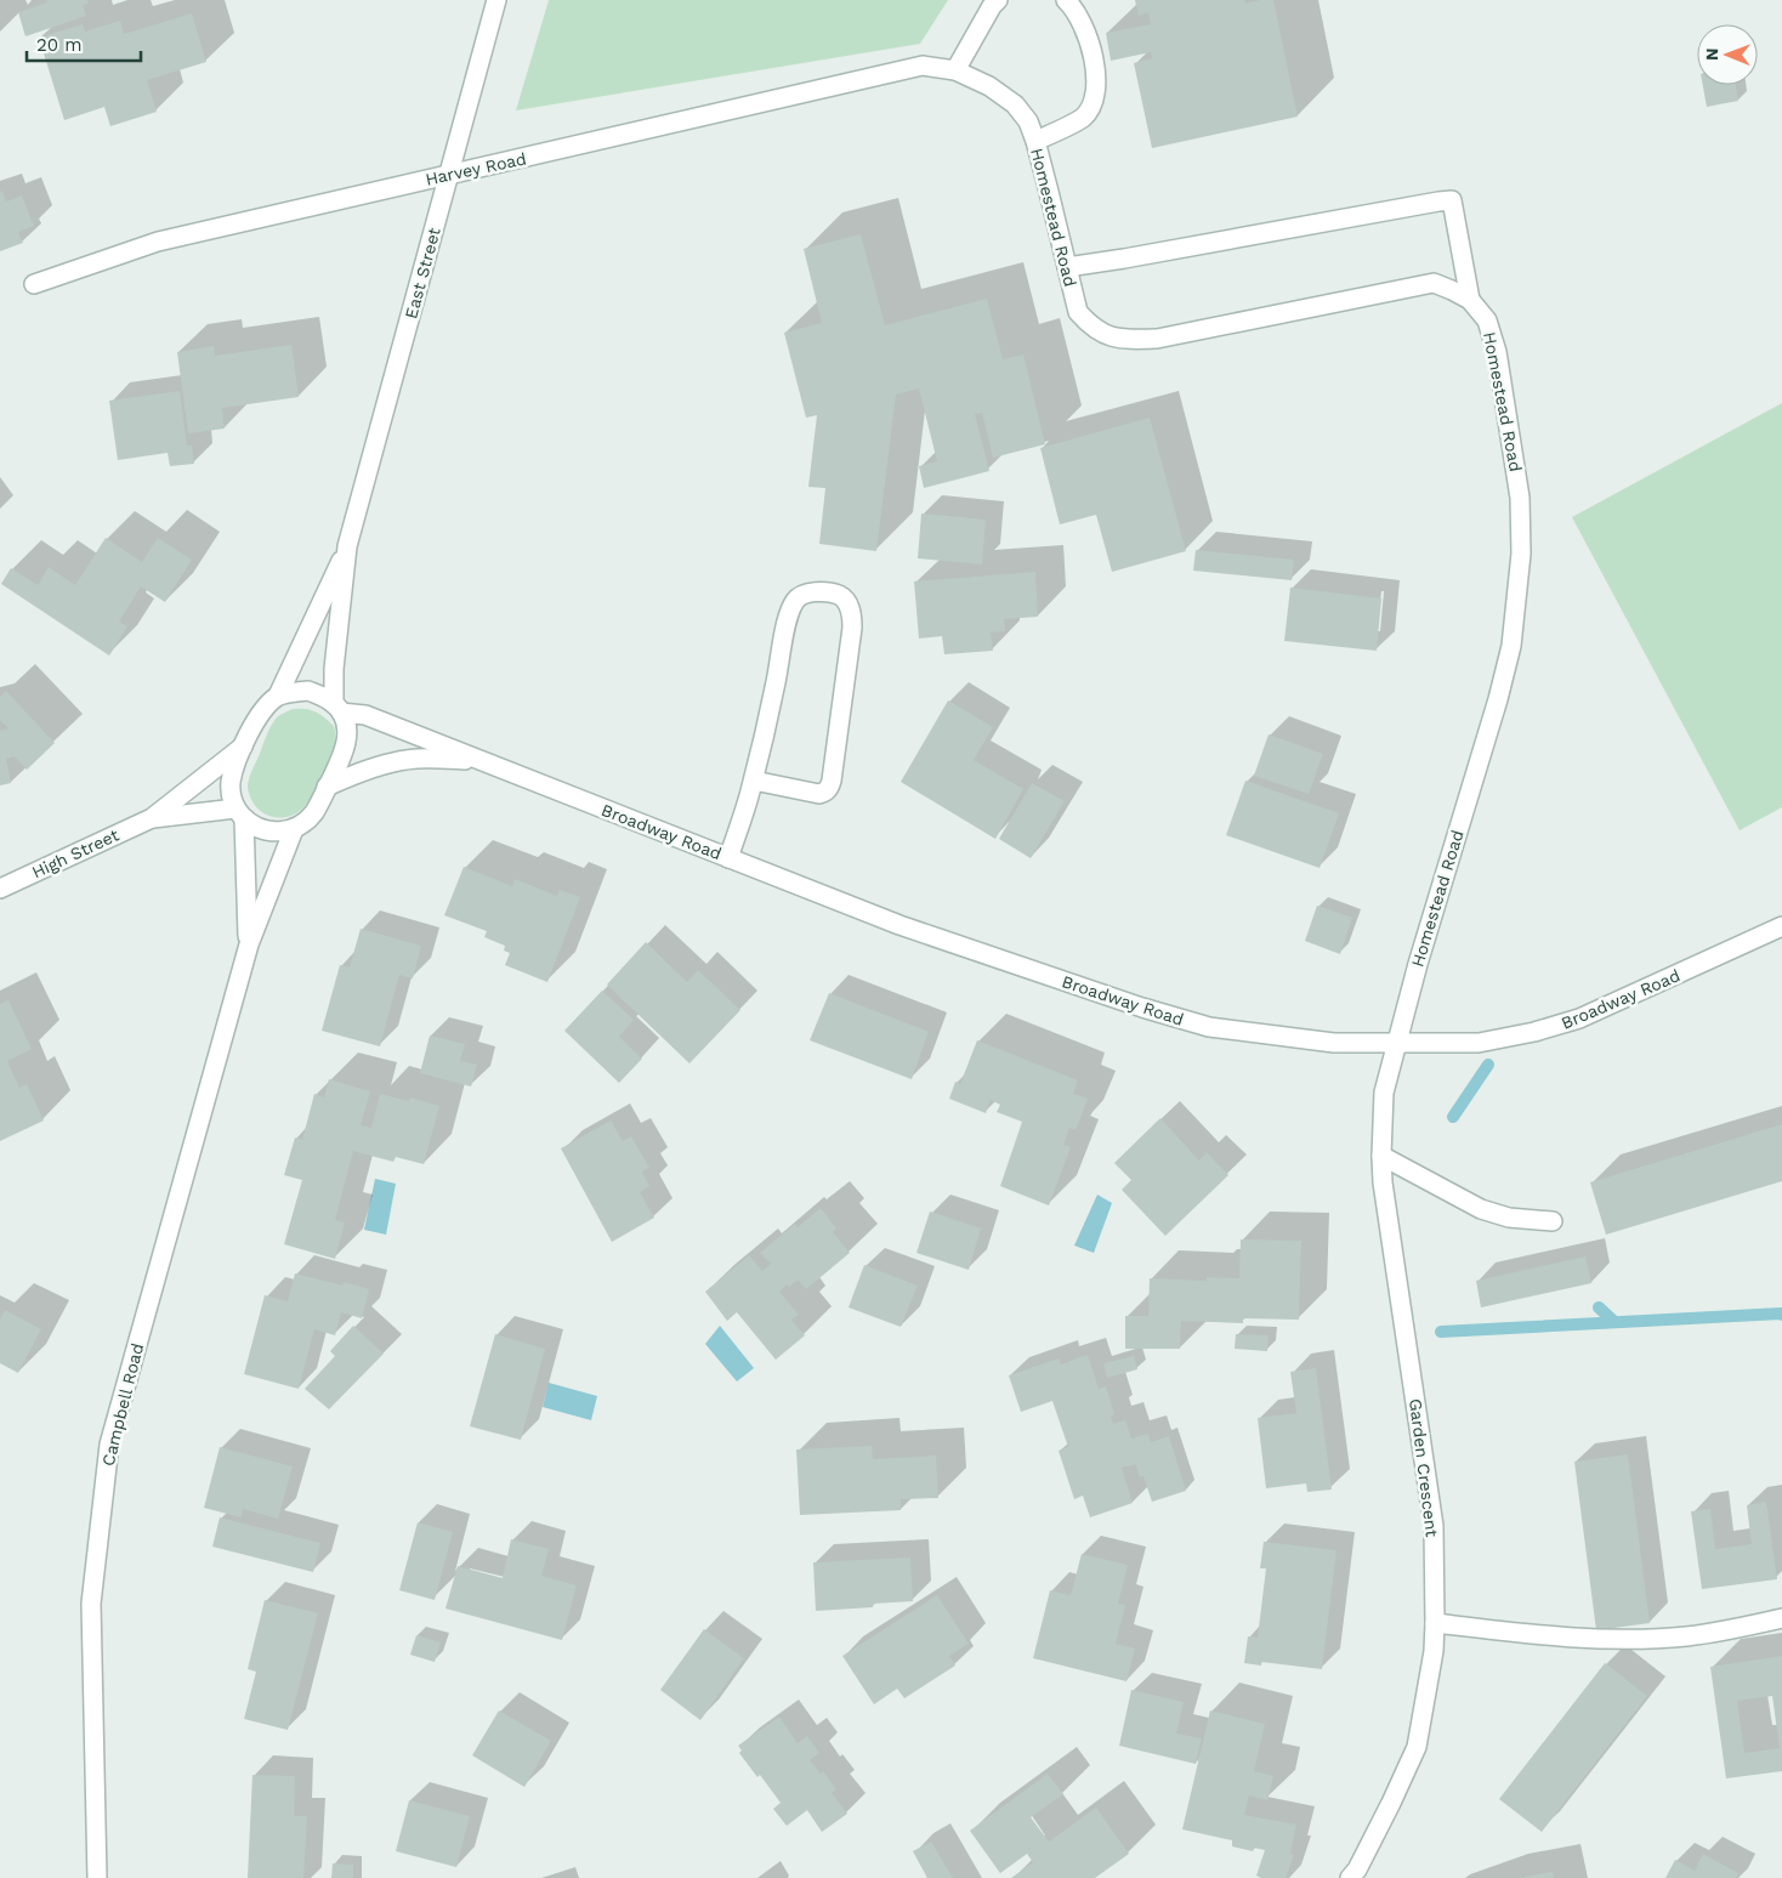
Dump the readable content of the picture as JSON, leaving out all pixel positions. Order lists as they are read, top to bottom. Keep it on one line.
{"streets":{"street":["Harvey Road","Homestead Road","East Street","Broadway Road","High Street","Campbell Road","Garden Crescent"]},"crossings":[["Harvey Road","Homestead Road"],["Harvey Road","East Street"],["Homestead Road","Broadway Road"],["Homestead Road","Garden Crescent"],["East Street","Broadway Road"],["East Street","High Street"],["East Street","Campbell Road"],["Broadway Road","High Street"],["Broadway Road","Campbell Road"],["Broadway Road","Garden Crescent"],["High Street","Campbell Road"]],"scale_bar":"20 m","north":"left"}
